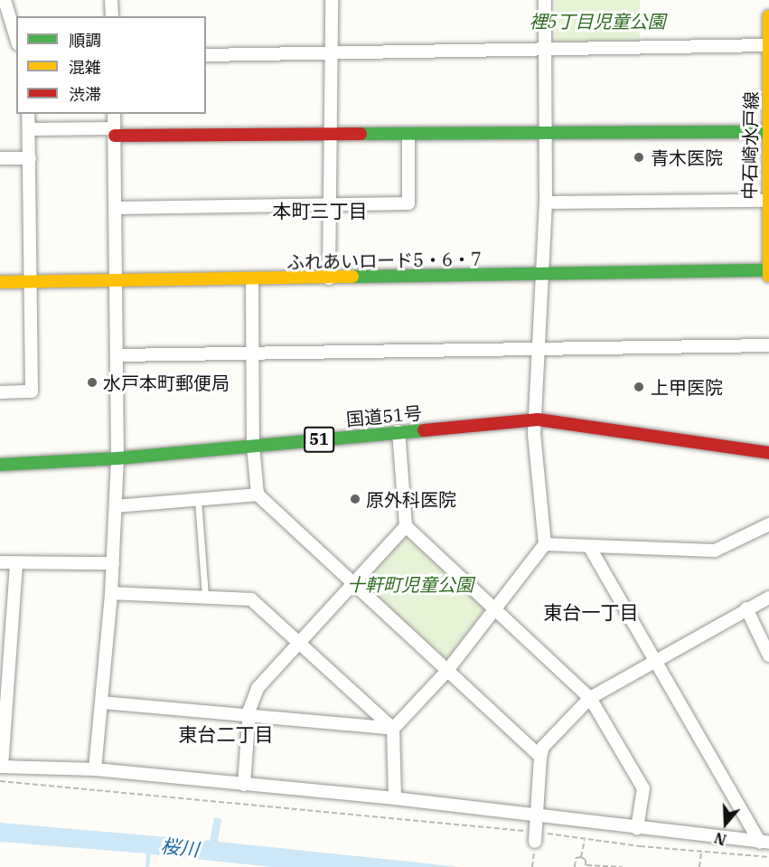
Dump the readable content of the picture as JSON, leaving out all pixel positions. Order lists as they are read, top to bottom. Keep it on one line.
{"streets":{"main road":["中石崎水戸線","ふれあいロード5・6・7","国道51号","51"]},"crossings":[["中石崎水戸線","ふれあいロード5・6・7"]],"districts":["本町三丁目","東台一丁目","東台二丁目"],"water":["桜川"],"parks":["裡5丁目児童公園","十軒町児童公園"],"places":["青木医院","水戸本町郵便局","上甲医院","原外科医院"],"legend":["順調","混雑","渋滞"],"north":"bottom"}
